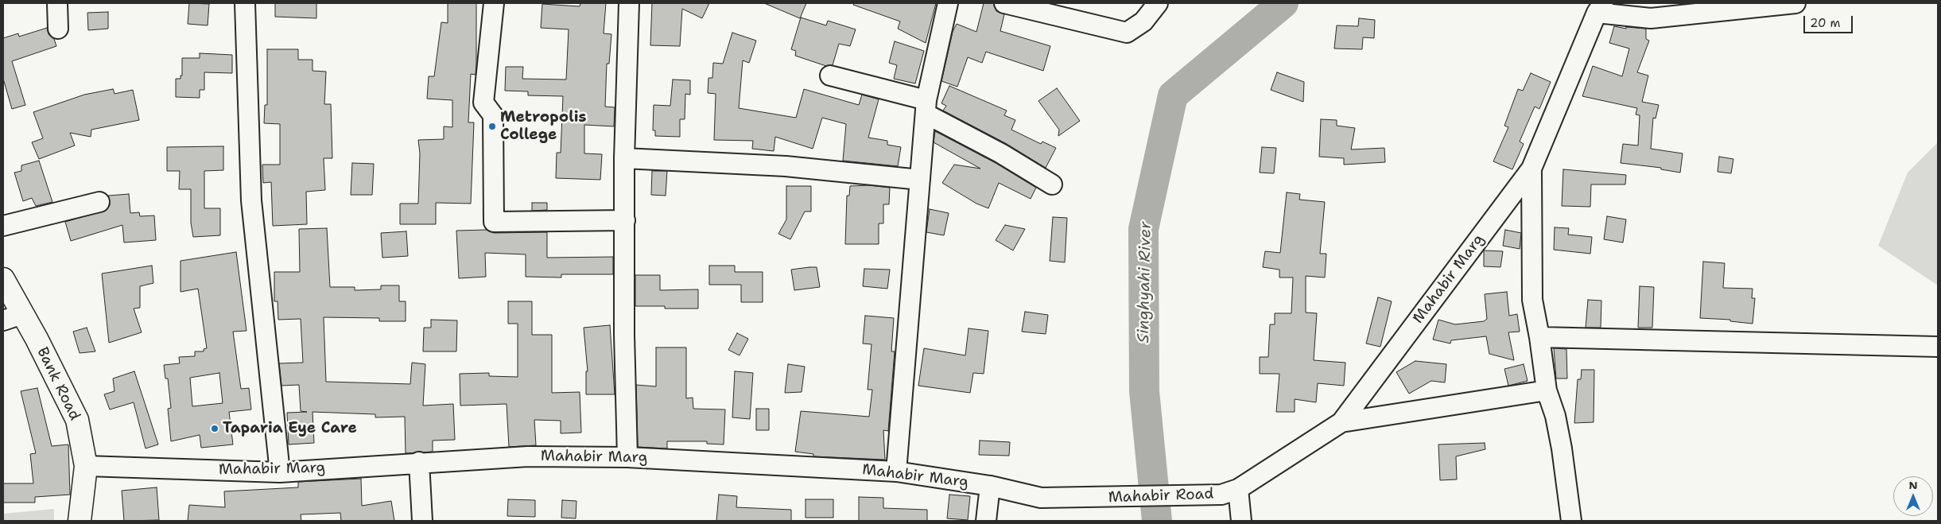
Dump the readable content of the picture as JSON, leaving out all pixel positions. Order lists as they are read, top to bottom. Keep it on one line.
{"streets":{"main road":["Bank Road"],"street":["Mahabir Marg","Mahabir Road"]},"crossings":[["Mahabir Marg","Bank Road"],["Mahabir Marg","Mahabir Road"]],"water":["Singhyahi River"],"places":["Metropolis College","Taparia Eye Care"],"scale_bar":"20 m","north":"top"}
